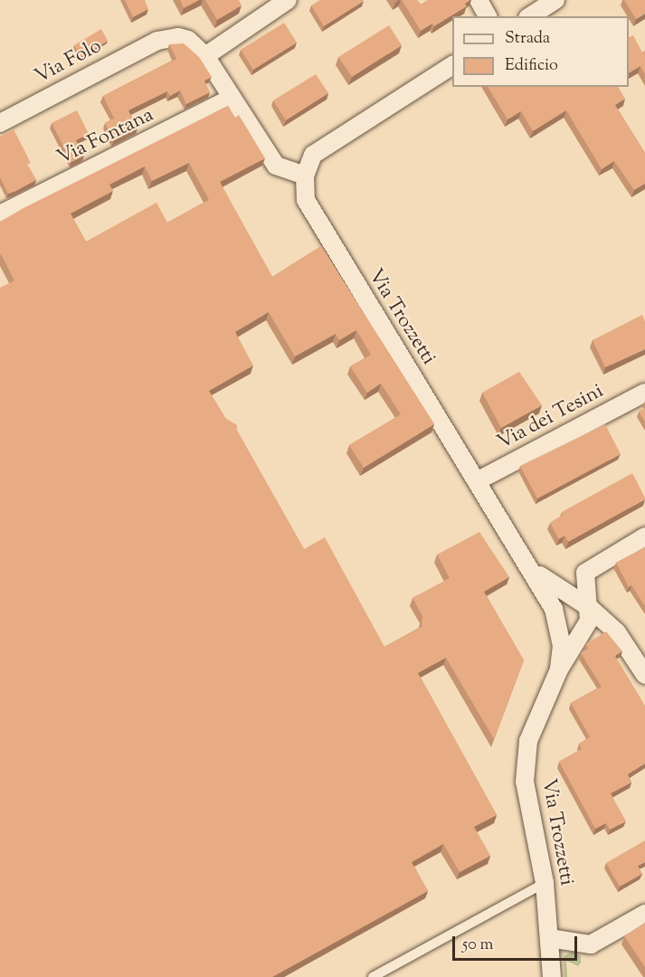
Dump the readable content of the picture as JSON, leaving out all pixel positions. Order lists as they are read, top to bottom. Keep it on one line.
{"streets":{"street":["Via Folo","Via Fontana","Via Trozzetti","Via dei Tesini"]},"crossings":[["Via Trozzetti","Via dei Tesini"]],"legend":["Strada","Edificio"],"scale_bar":"50 m"}
